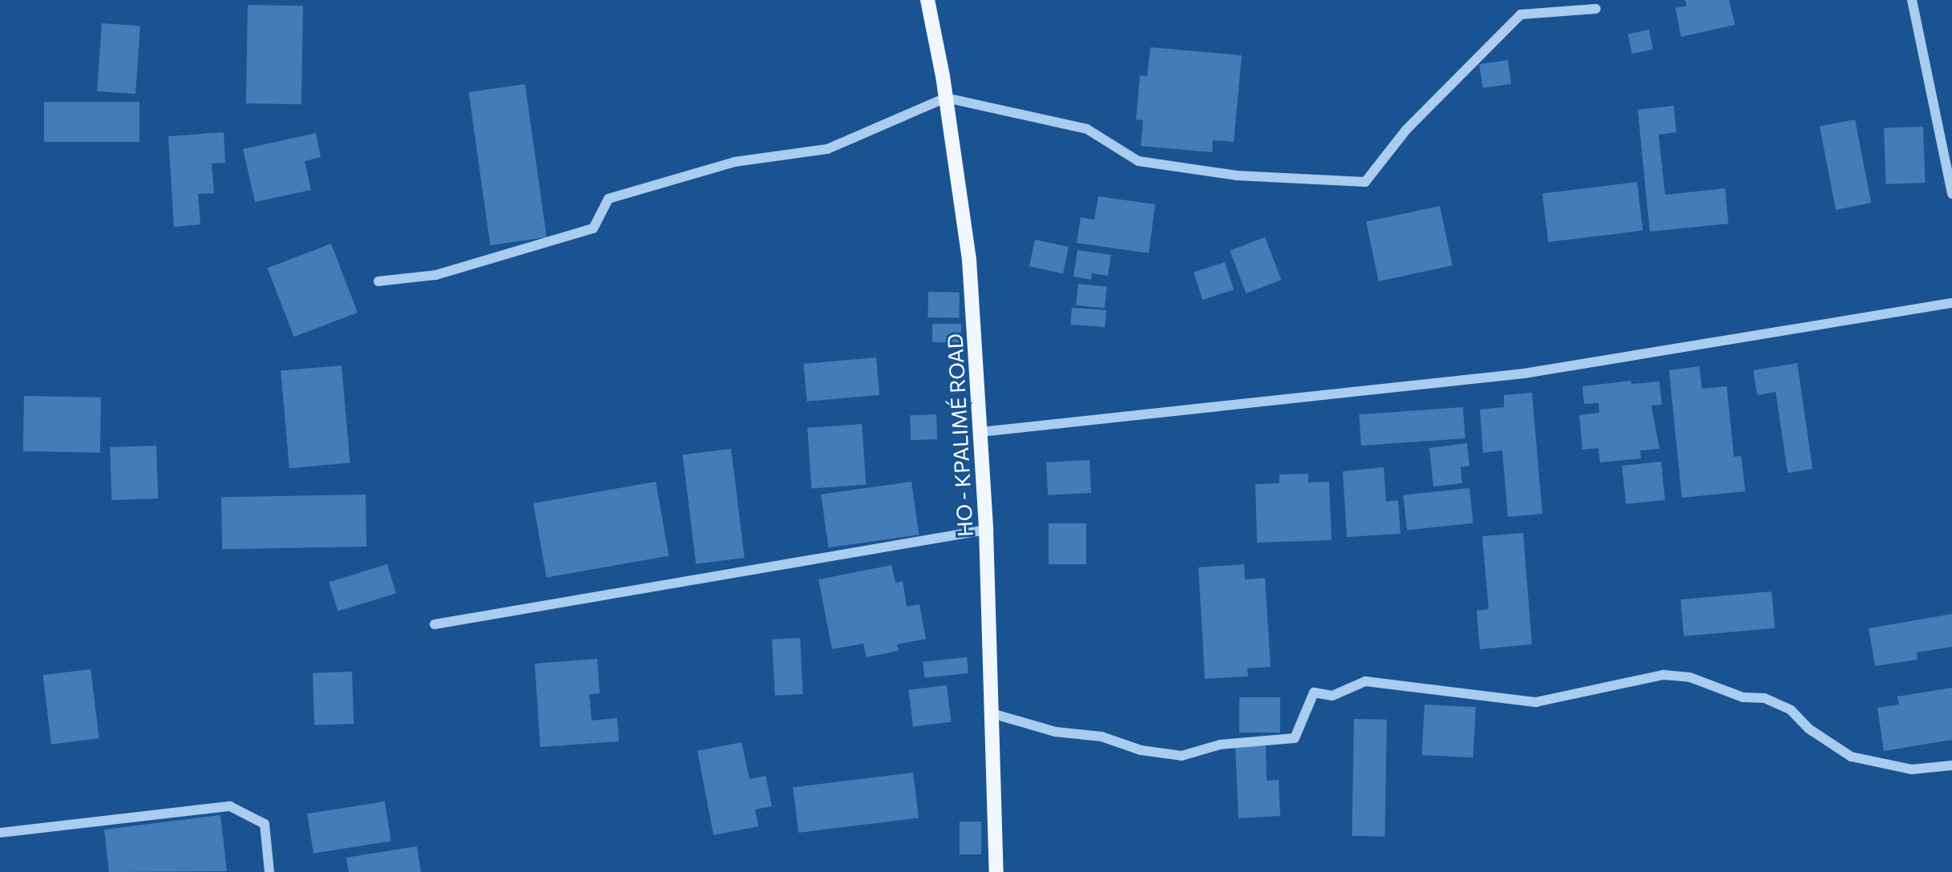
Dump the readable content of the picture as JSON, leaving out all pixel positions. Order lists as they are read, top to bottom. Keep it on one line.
{"streets":{"main road":["HO - KPALIMÉ ROAD"]}}
